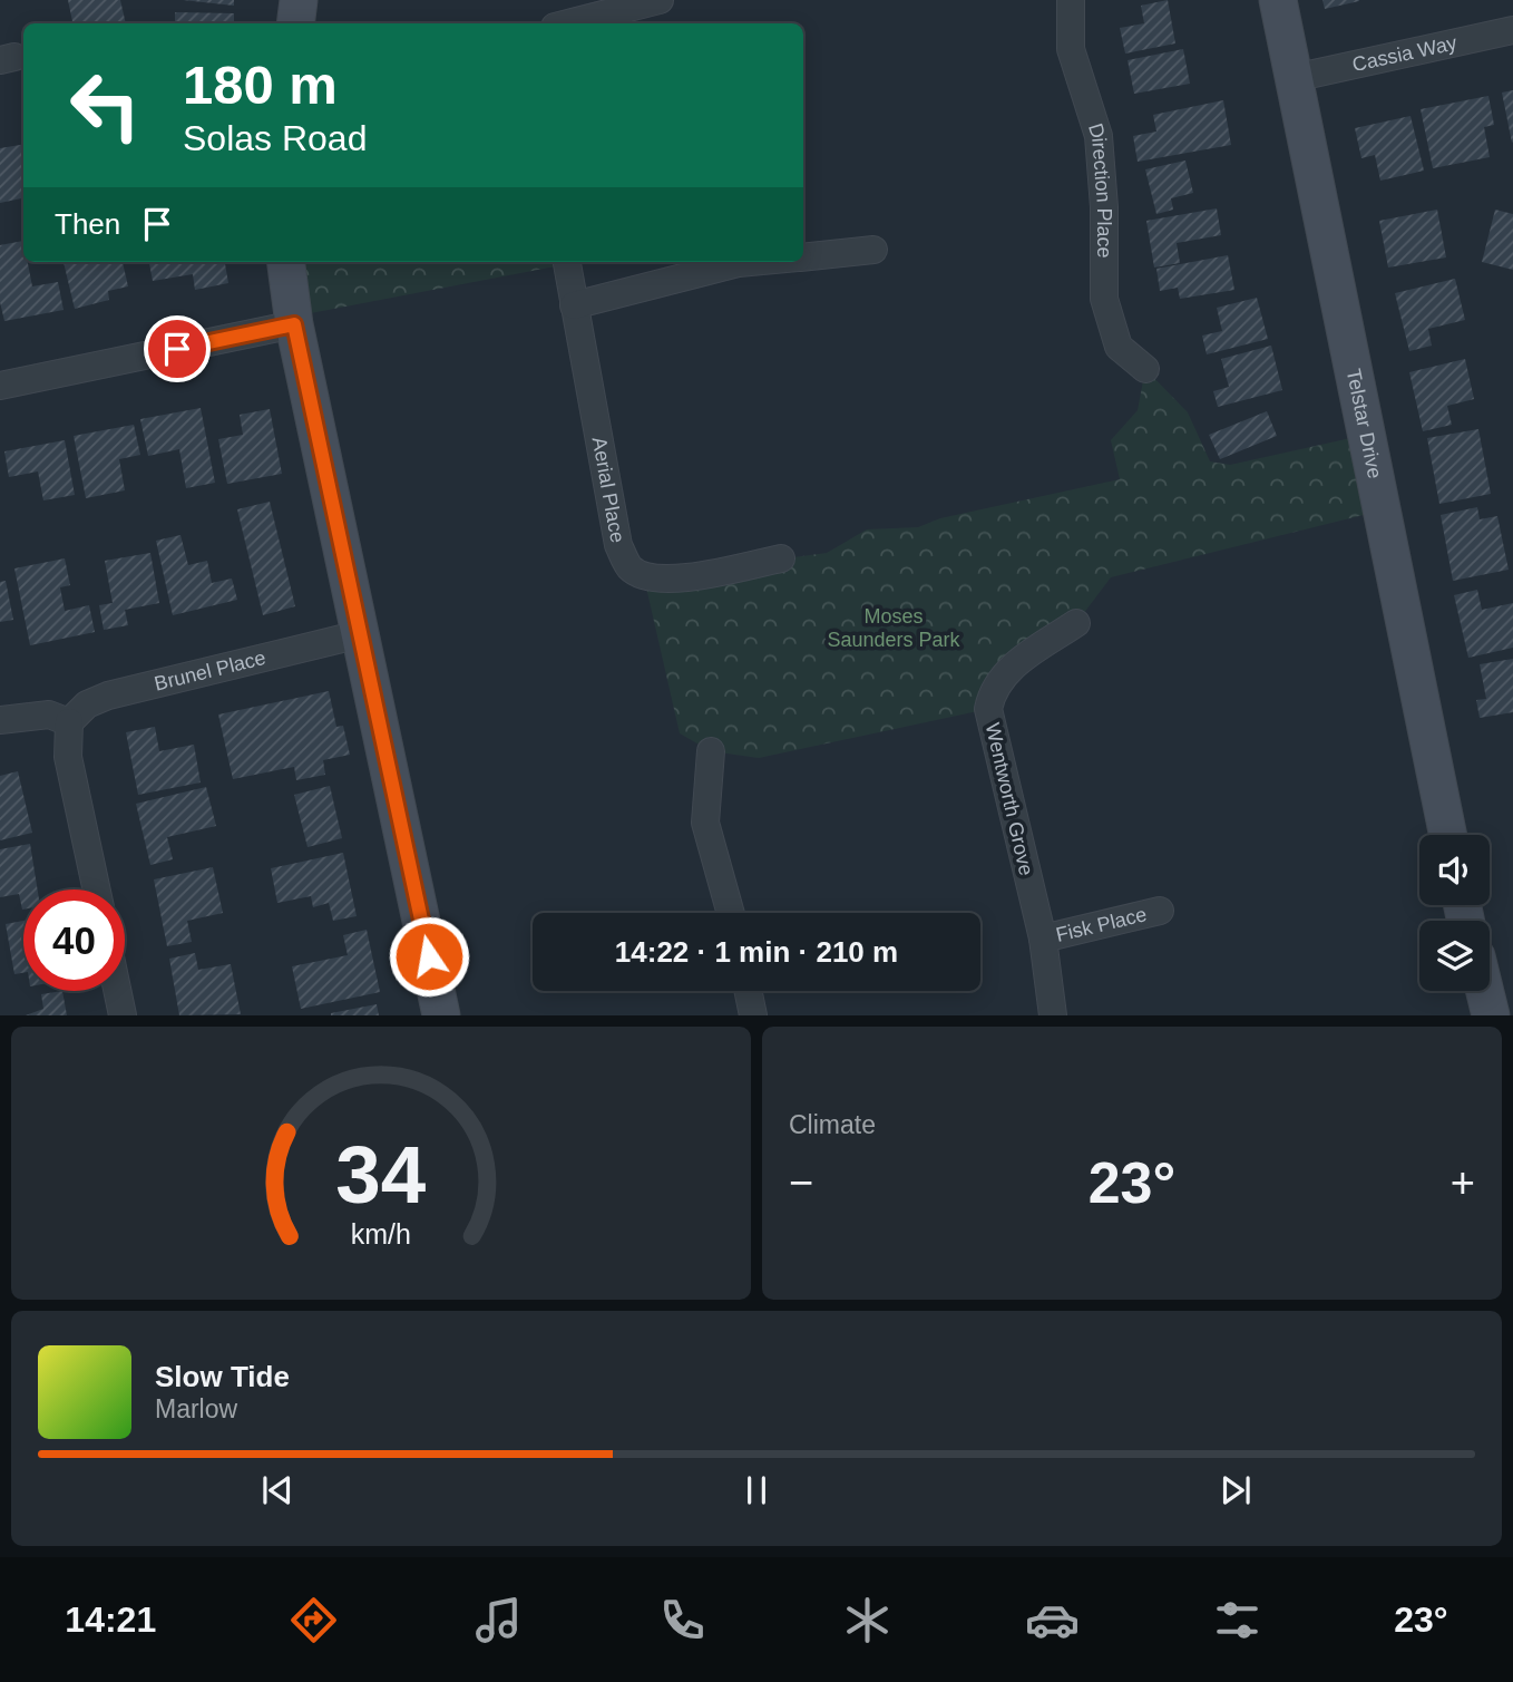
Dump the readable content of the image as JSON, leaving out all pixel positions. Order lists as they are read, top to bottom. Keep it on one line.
{"streets":{"street":["Cassia Way","Direction Place","Telstar Drive","Aerial Place","Brunel Place","Wentworth Grove","Fisk Place"]},"crossings":[["Cassia Way","Telstar Drive"],["Wentworth Grove","Fisk Place"]],"parks":["Moses Saunders Park"],"page":{"turn":["180 m","Solas Road"],"then":"Then","limit":"40","trip":"14:22 · 1 min · 210 m","tile":"Climate","heat":["−","23°","+"],"song":["Slow Tide","Marlow"],"tabs":["14:21","23°"],"gauge":["34","km/h"]}}
